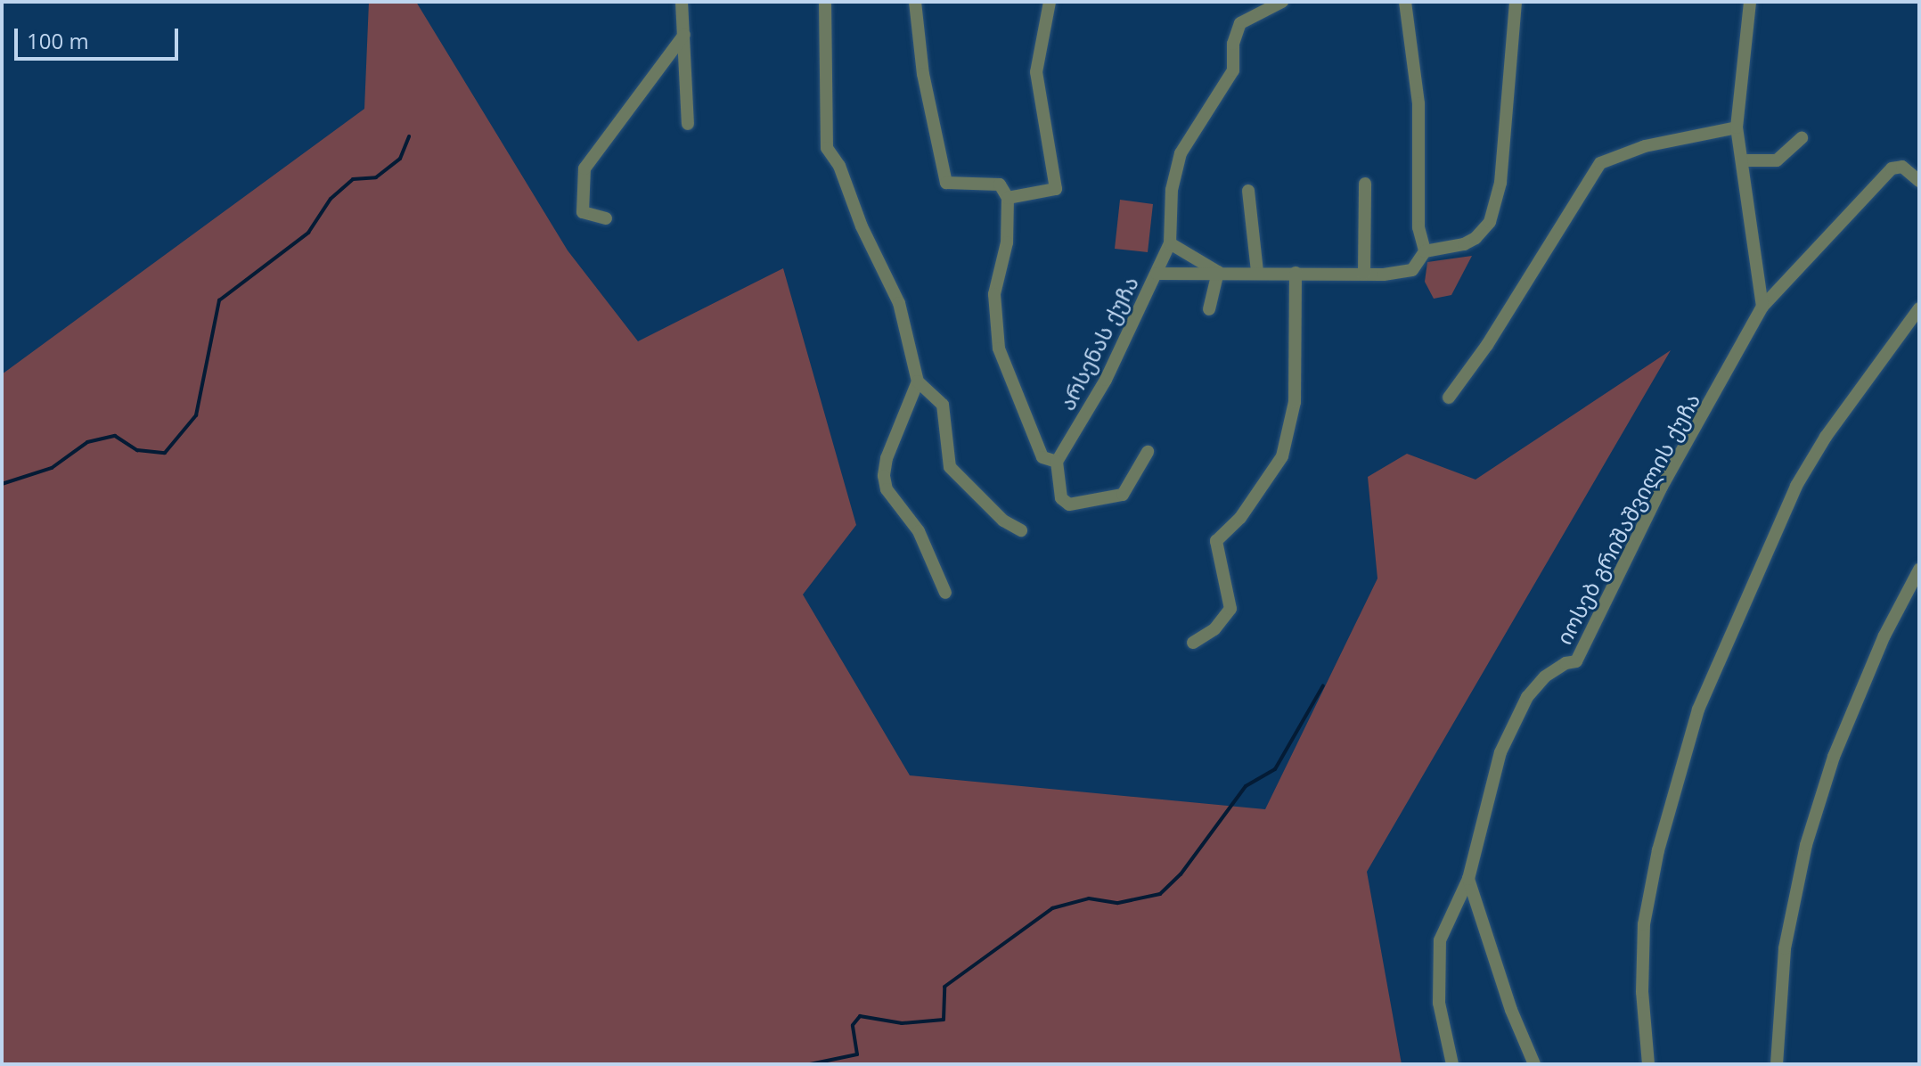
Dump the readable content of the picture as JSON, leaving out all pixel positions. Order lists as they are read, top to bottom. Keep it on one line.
{"streets":{"street":["არსენას ქუჩა","იოსებ გრიშაშვილის ქუჩა"]},"scale_bar":"100 m"}
